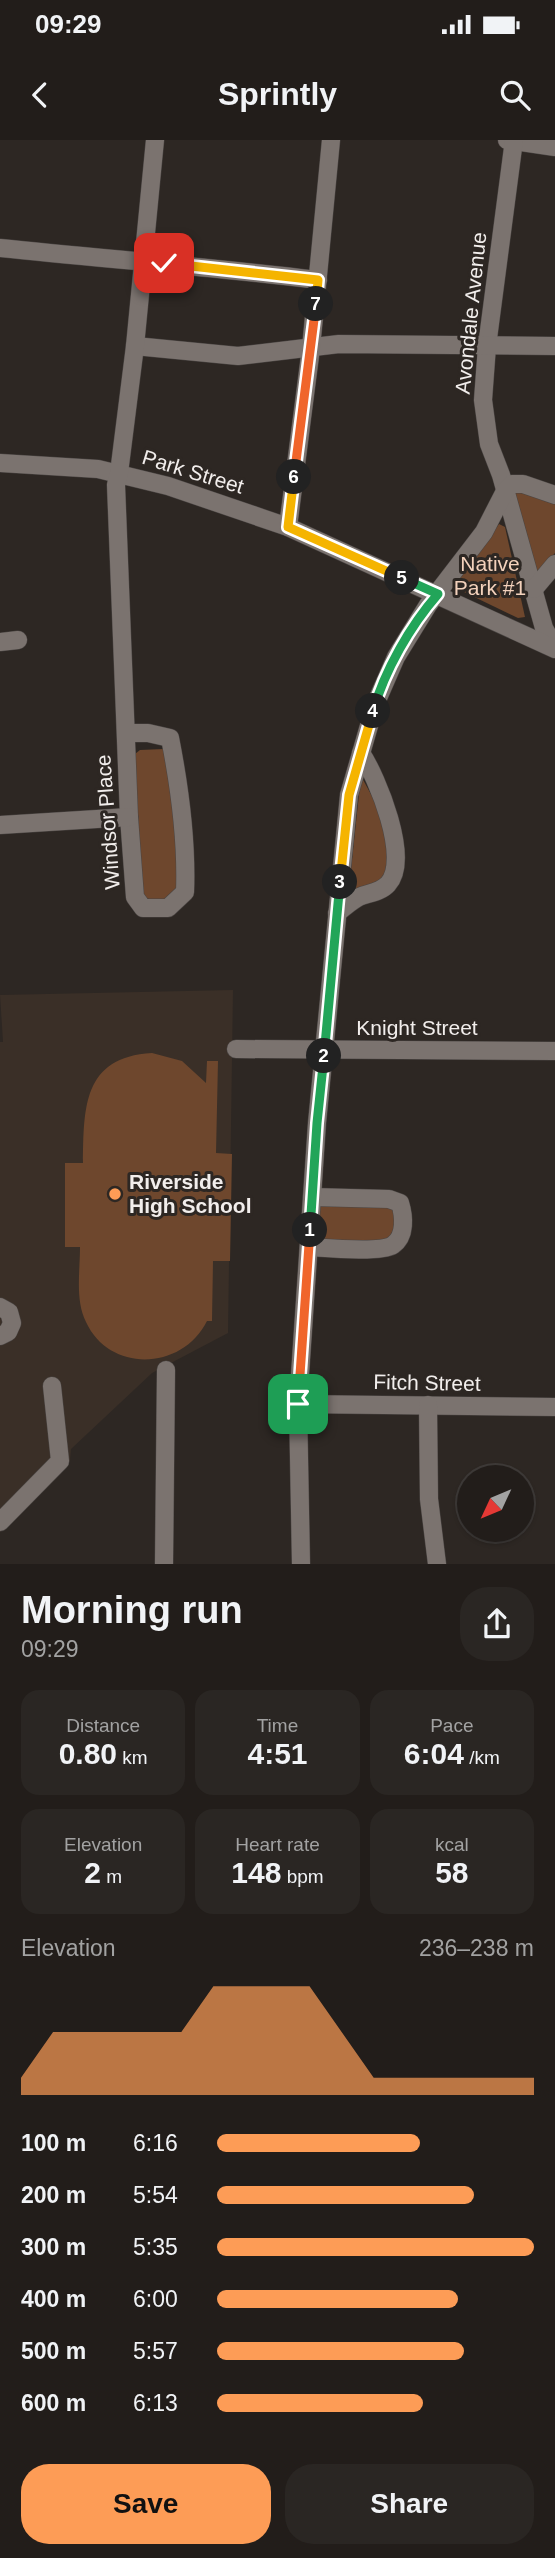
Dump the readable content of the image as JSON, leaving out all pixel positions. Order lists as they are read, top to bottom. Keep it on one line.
{"streets":{"street":["Avondale Avenue","Park Street","Windsor Place","Knight Street","Fitch Street"]},"crossings":[["Avondale Avenue","Park Street"],["Park Street","Windsor Place"]],"parks":["Native Park #1"],"places":["Riverside High School"],"north":"bottom left","page":{"status":"09:29","header":"Sprintly","pins":["7","6","5","4","3","2","1"],"heading":["Morning run","09:29"],"stats":[["Distance","0.80 km"],["Time","4:51"],["Pace","6:04 /km"],["Elevation","2 m"],["Heart rate","148 bpm"],["kcal","58"]],"chart":["Elevation","236–238 m"],"list":[{"name":"100 m","note":"6:16"},{"name":"200 m","note":"5:54"},{"name":"300 m","note":"5:35"},{"name":"400 m","note":"6:00"},{"name":"500 m","note":"5:57"},{"name":"600 m","note":"6:13"}],"buttons":["Save","Share"]}}
